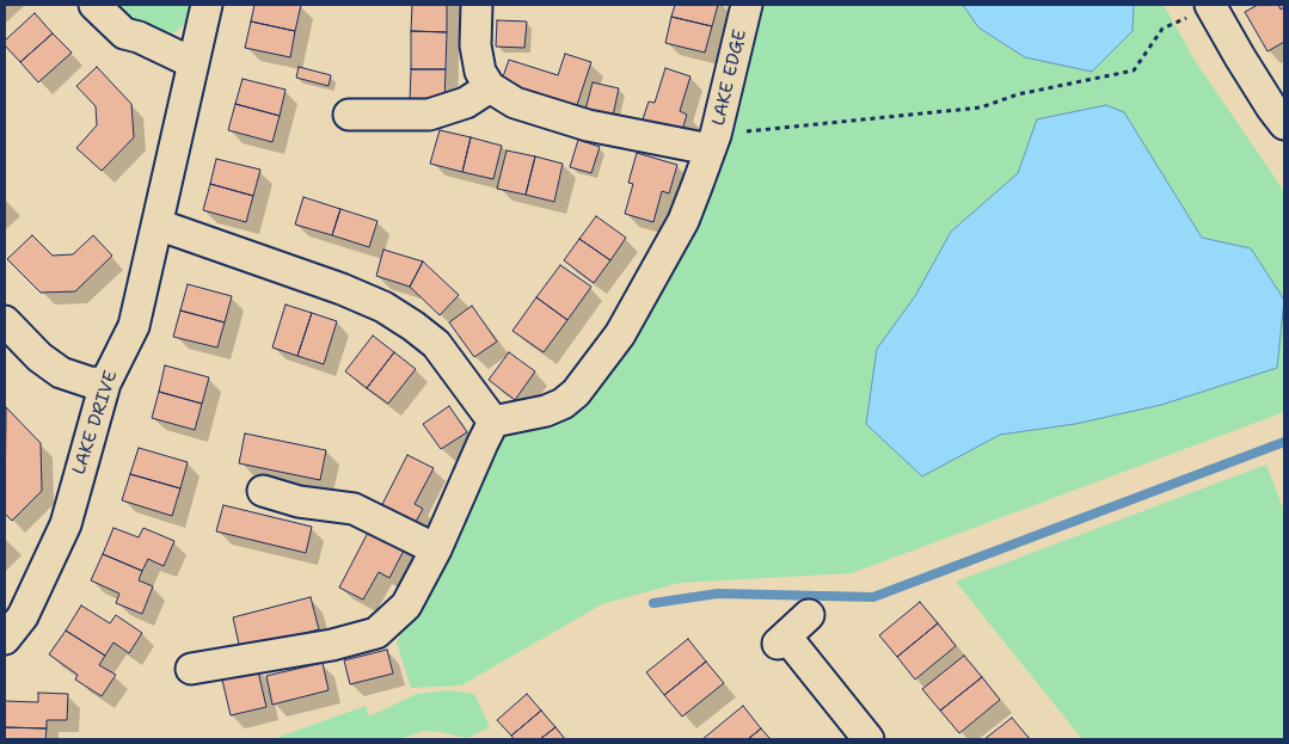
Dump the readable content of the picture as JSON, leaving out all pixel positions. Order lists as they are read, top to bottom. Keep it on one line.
{"streets":{"street":["LAKE EDGE","LAKE DRIVE"]}}
